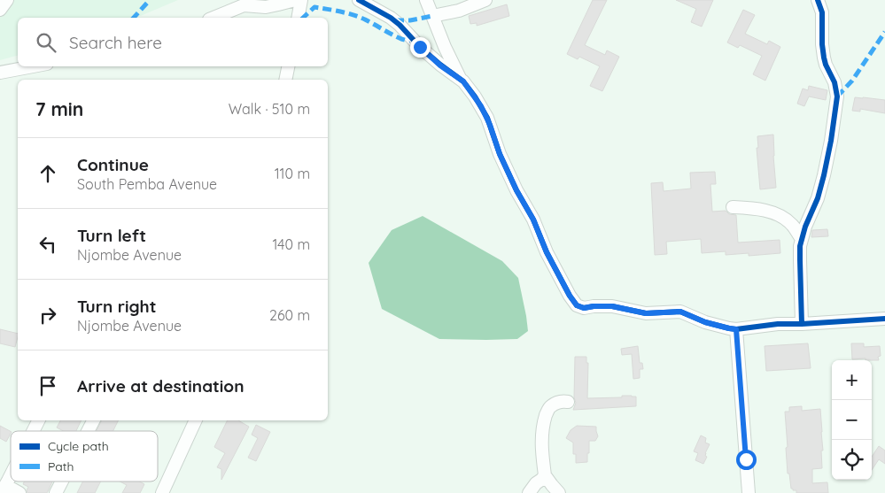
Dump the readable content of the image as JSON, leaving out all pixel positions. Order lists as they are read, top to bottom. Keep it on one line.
{"legend":["Cycle path","Path"],"page":{"search":"Search here","heading":["7 min","Walk · 510 m"],"list":[["Continue","South Pemba Avenue","110 m"],["Turn left","Njombe Avenue","140 m"],["Turn right","Njombe Avenue","260 m"],"Arrive at destination"],"map_buttons":["+","−"]}}
